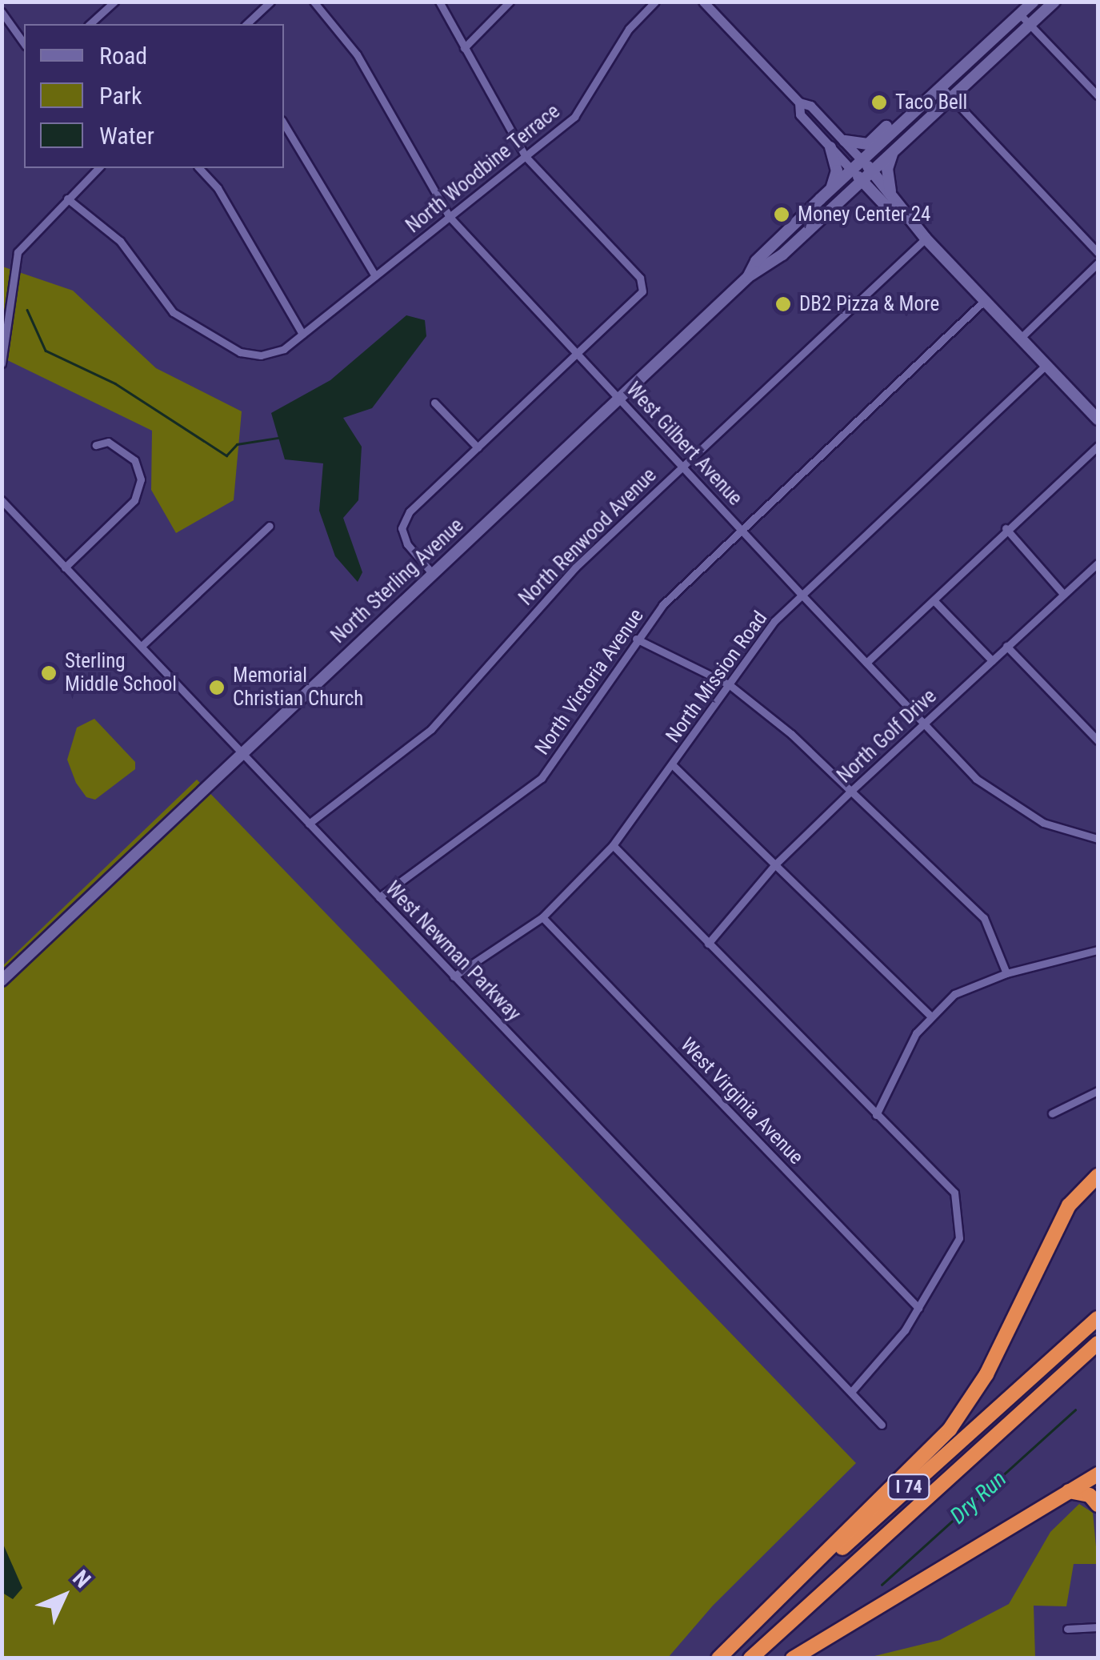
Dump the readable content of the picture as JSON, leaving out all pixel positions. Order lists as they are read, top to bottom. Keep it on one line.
{"streets":{"highway":["I 74"],"main road":["North Sterling Avenue"],"street":["North Woodbine Terrace","West Gilbert Avenue","North Renwood Avenue","North Mission Road","North Victoria Avenue","North Golf Drive","West Newman Parkway","West Virginia Avenue"]},"crossings":[["North Woodbine Terrace","West Gilbert Avenue"],["West Gilbert Avenue","North Renwood Avenue"],["West Gilbert Avenue","North Sterling Avenue"],["West Gilbert Avenue","North Mission Road"],["West Gilbert Avenue","North Victoria Avenue"],["West Gilbert Avenue","North Golf Drive"],["North Renwood Avenue","West Newman Parkway"],["North Sterling Avenue","West Newman Parkway"],["North Mission Road","West Newman Parkway"],["North Mission Road","West Virginia Avenue"],["North Victoria Avenue","West Newman Parkway"]],"water":["Dry Run"],"places":["Taco Bell","Money Center 24","DB2 Pizza & More","Sterling Middle School","Memorial Christian Church"],"legend":["Road","Park","Water"],"north":"top right"}
